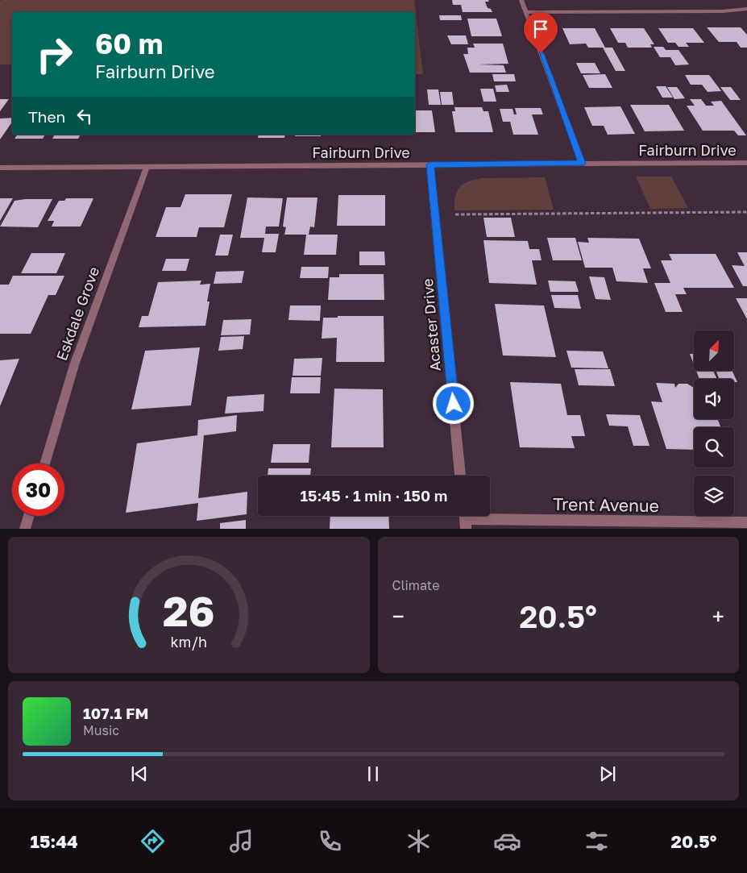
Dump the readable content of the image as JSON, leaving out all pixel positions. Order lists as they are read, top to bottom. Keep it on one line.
{"streets":{"street":["Fairburn Drive","Eskdale Grove","Acaster Drive","Trent Avenue"]},"crossings":[["Fairburn Drive","Eskdale Grove"],["Fairburn Drive","Acaster Drive"]],"north":"top right","page":{"turn":["60 m","Fairburn Drive"],"then":"Then","limit":"30","trip":"15:45 · 1 min · 150 m","tile":"Climate","heat":["−","20.5°","+"],"song":["107.1 FM","Music"],"tabs":["15:44","20.5°"],"gauge":["26","km/h"]}}
